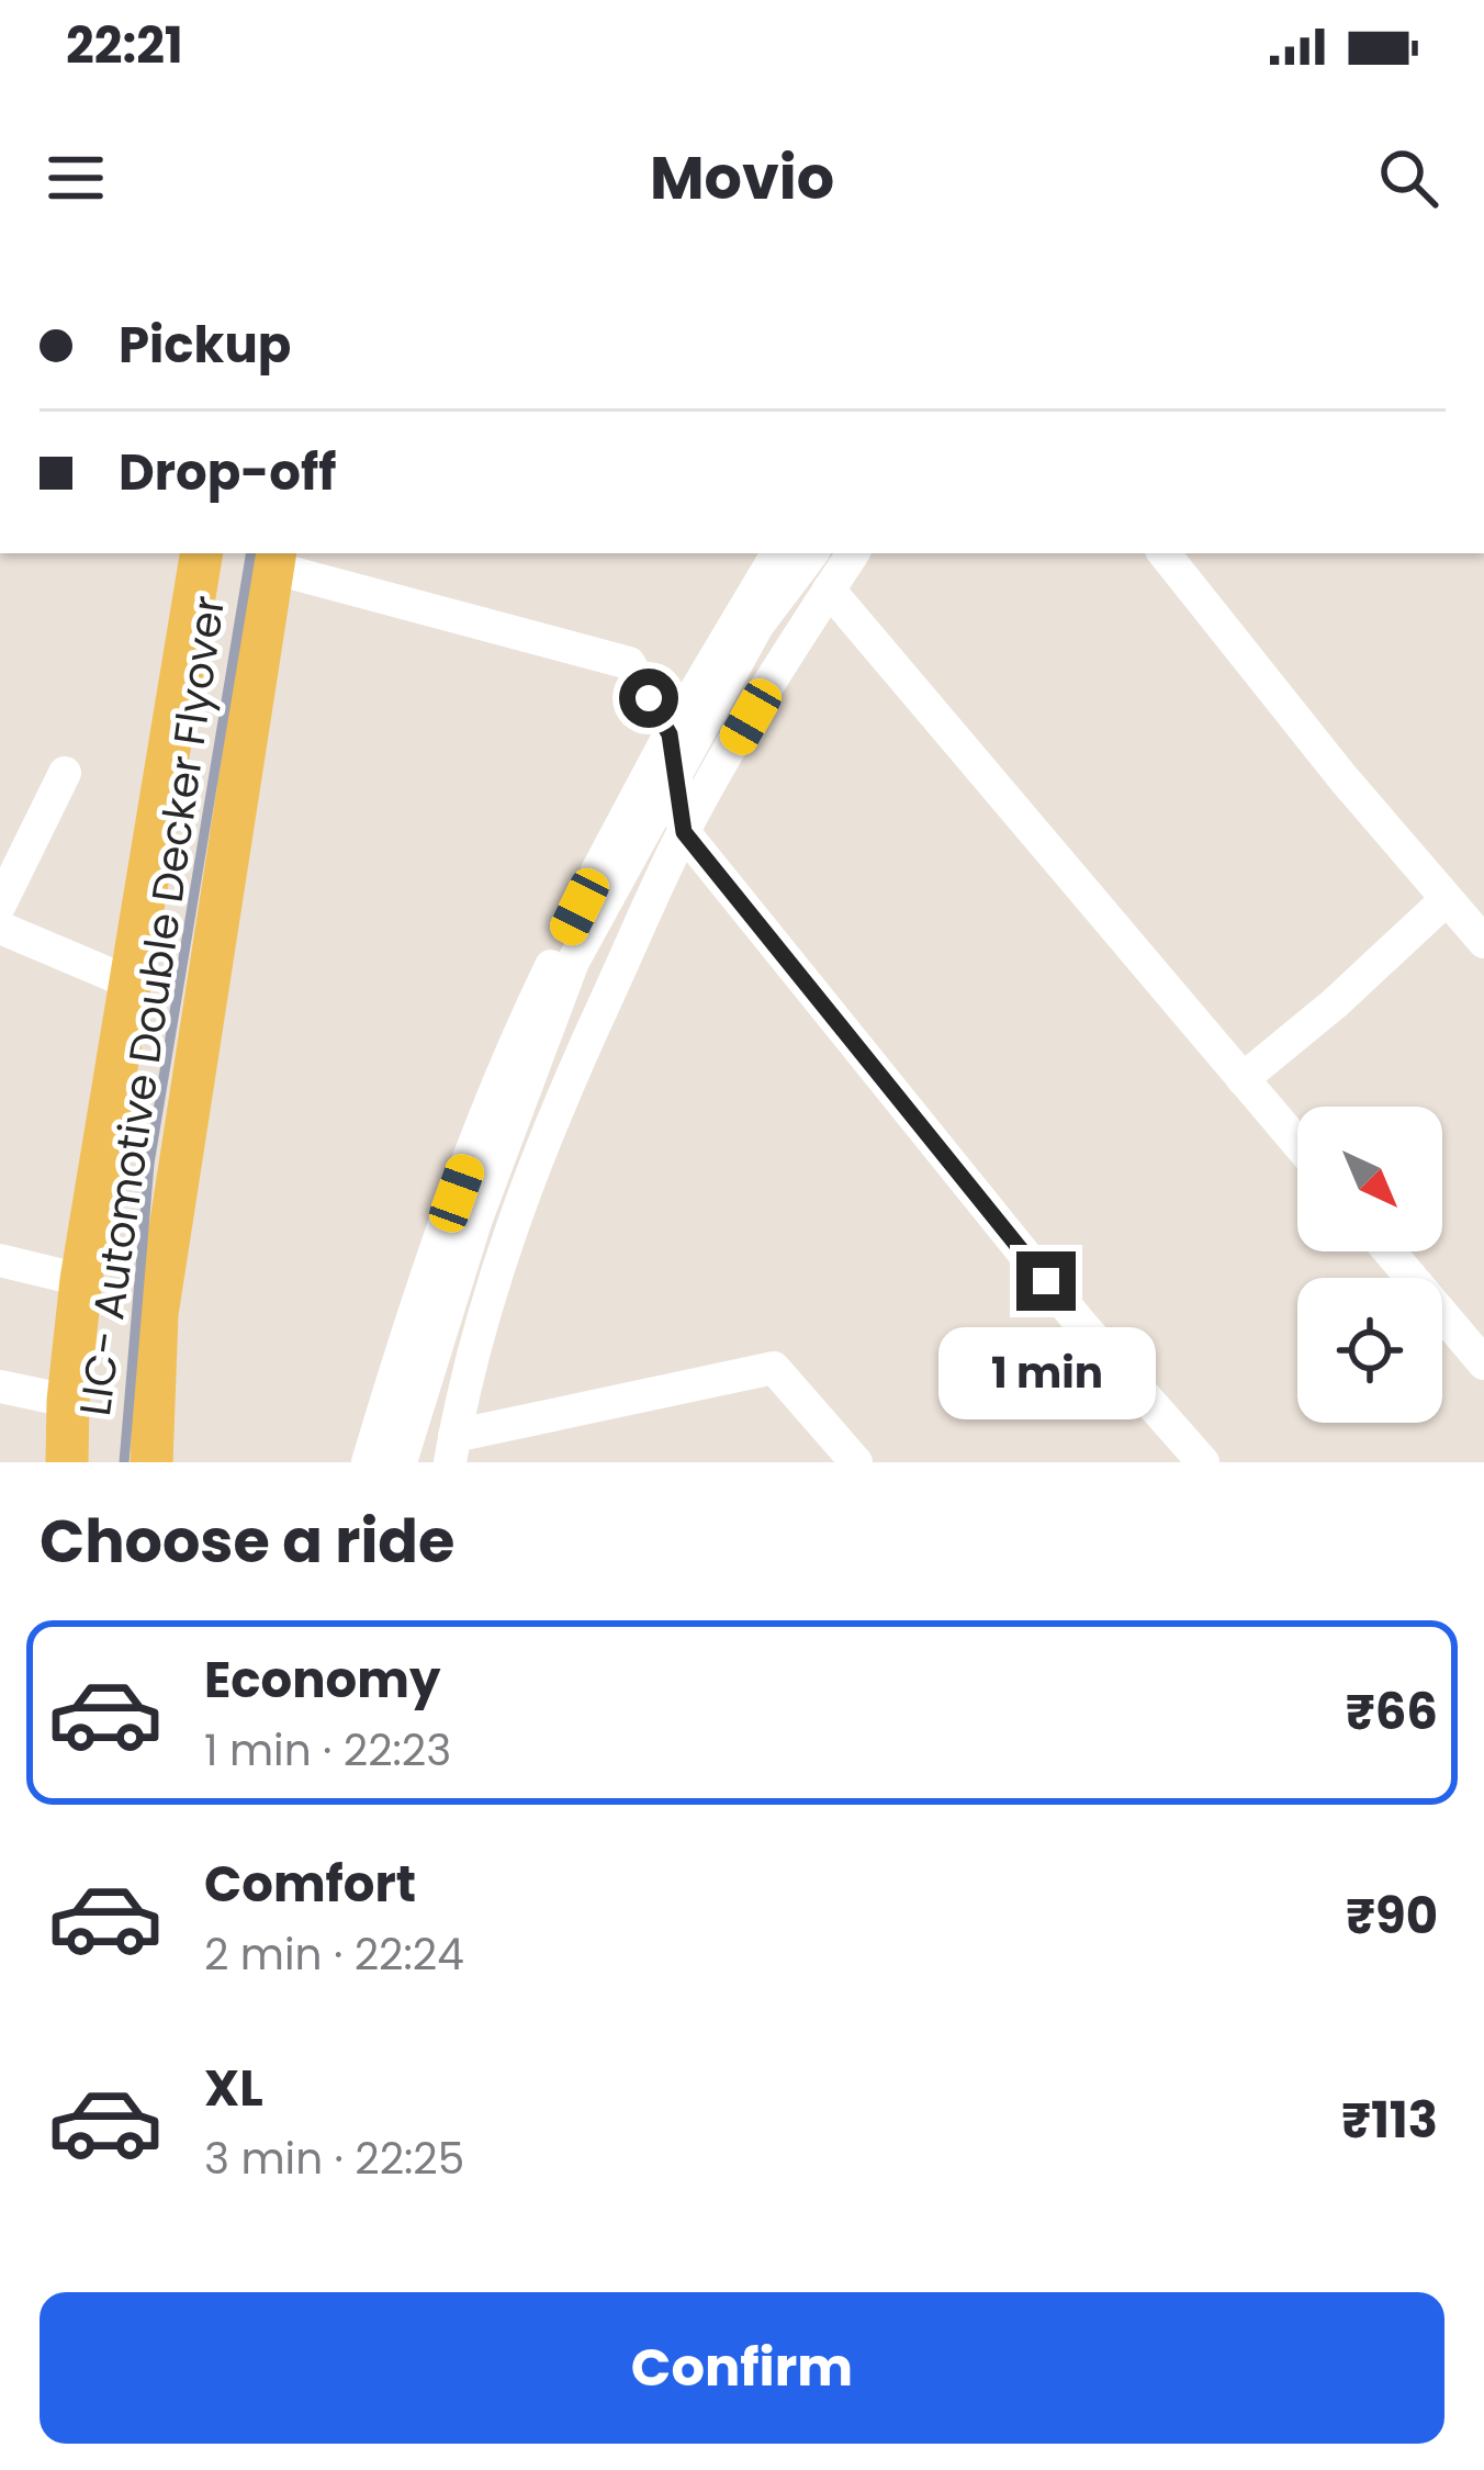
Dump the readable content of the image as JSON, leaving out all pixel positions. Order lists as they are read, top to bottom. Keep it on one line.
{"streets":{"main road":["LIC- Automotive Double Decker Flyover"]},"north":"bottom right","page":{"status":"22:21","header":"Movio","banner":["Pickup","Drop-off"],"bubble":"1 min","heading":"Choose a ride","list":[{"name":"Economy","note":"1 min · 22:23","value":"₹66"},{"name":"Comfort","note":"2 min · 22:24","value":"₹90"},{"name":"XL","note":"3 min · 22:25","value":"₹113"}],"buttons":"Confirm"}}
